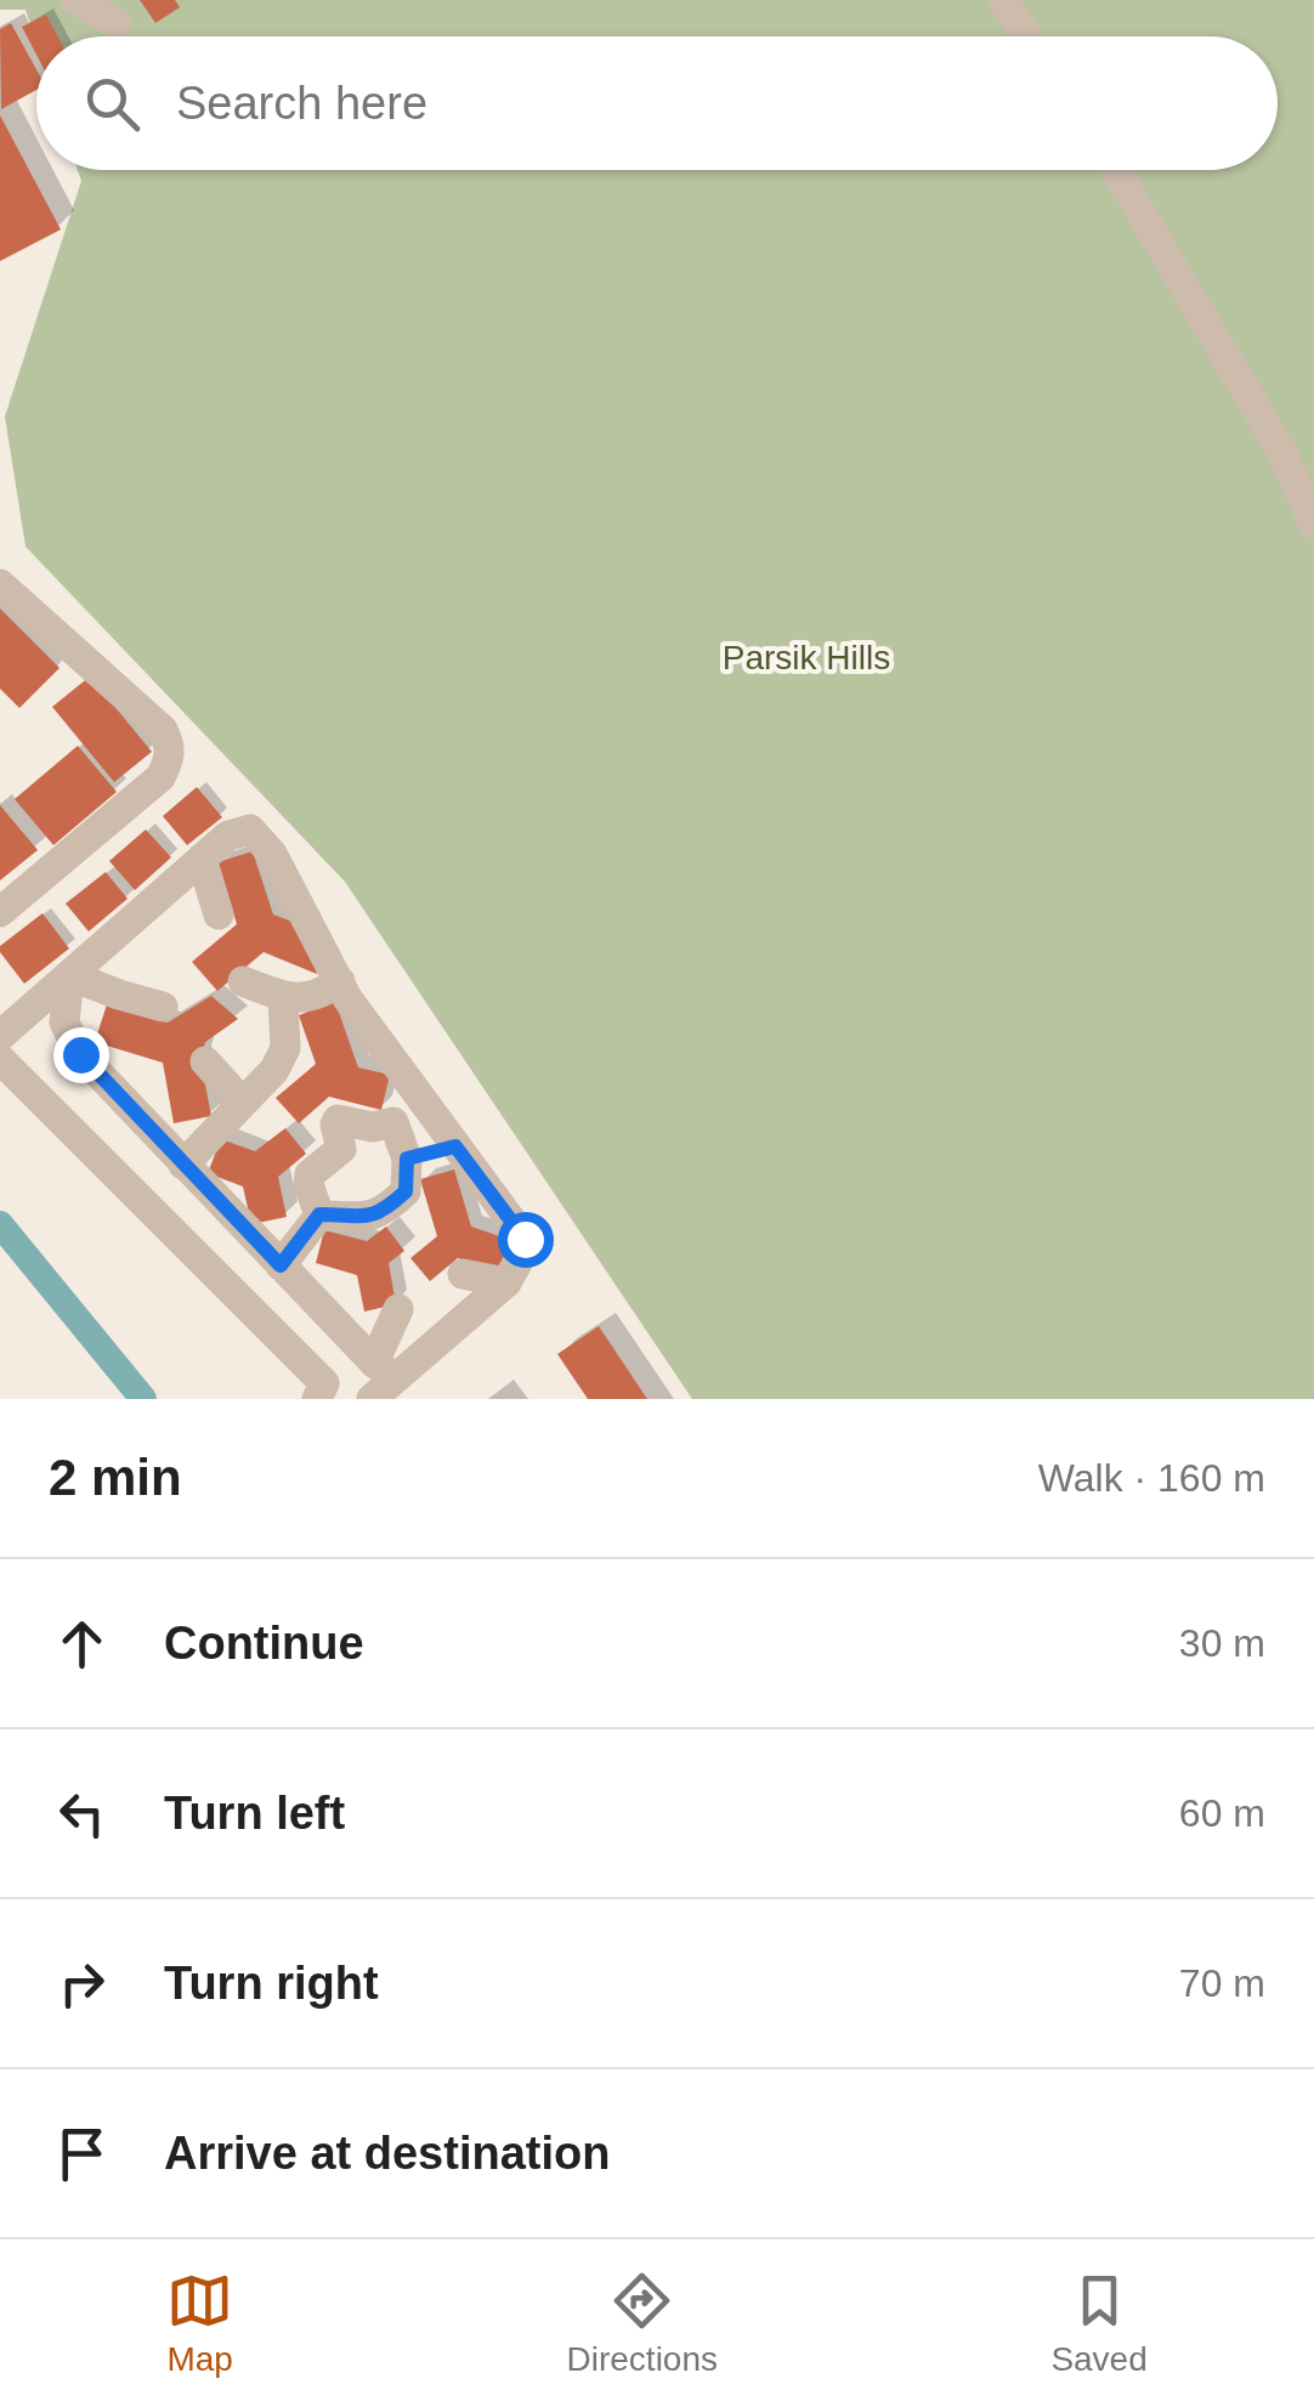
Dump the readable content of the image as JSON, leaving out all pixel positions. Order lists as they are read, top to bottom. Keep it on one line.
{"parks":["Parsik Hills"],"page":{"search":"Search here","heading":["2 min","Walk · 160 m"],"list":[["Continue","30 m"],["Turn left","60 m"],["Turn right","70 m"],"Arrive at destination"],"nav":["Map","Directions","Saved"]}}
